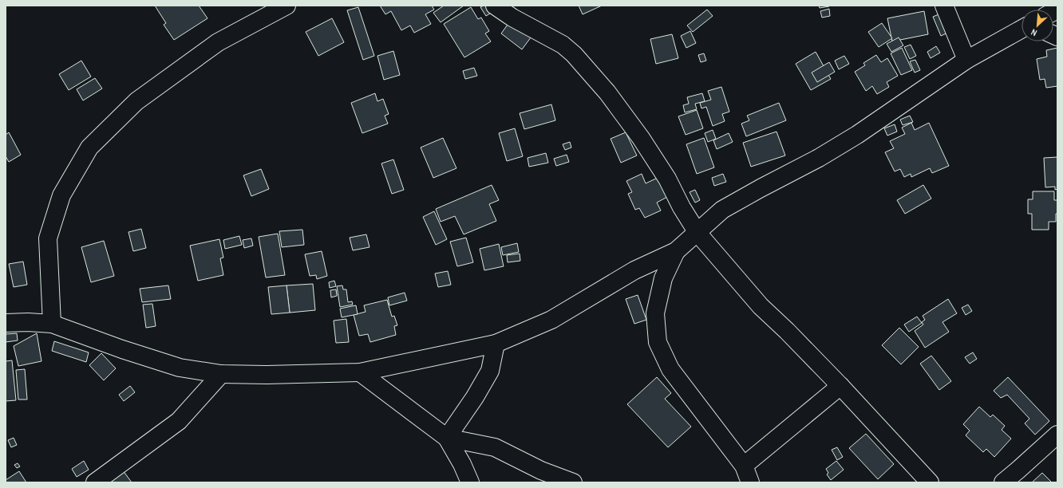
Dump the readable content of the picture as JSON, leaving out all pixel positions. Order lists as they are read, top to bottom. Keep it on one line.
{"north":"bottom left"}
